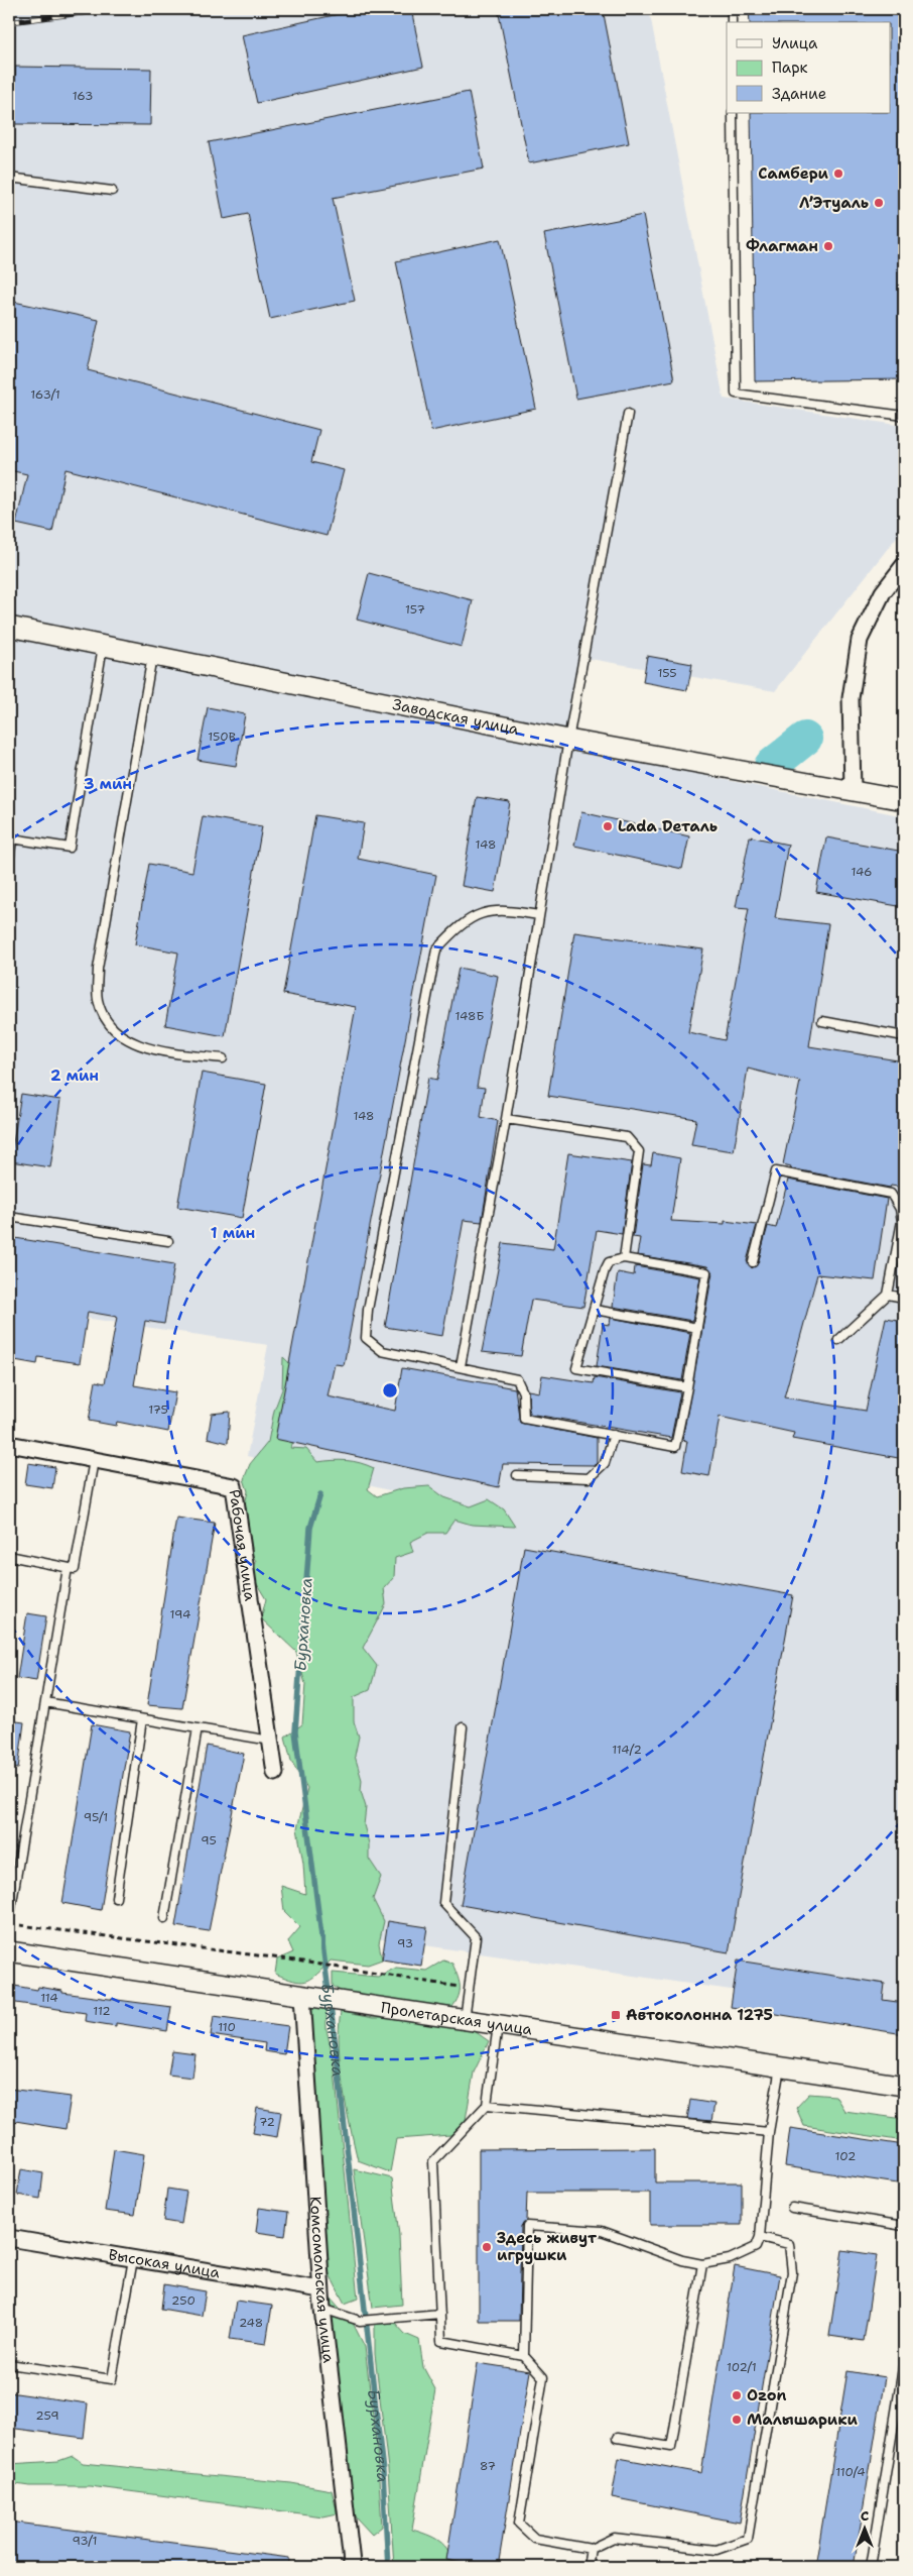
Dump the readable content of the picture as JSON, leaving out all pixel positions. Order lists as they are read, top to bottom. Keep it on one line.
{"streets":{"street":["Заводская улица","Рабочая улица","Пролетарская улица","Высокая улица","Комсомольская улица"]},"crossings":[["Пролетарская улица","Комсомольская улица"],["Высокая улица","Комсомольская улица"]],"water":["Бурхановка"],"places":{"other":["Самбери","Л’Этуаль","Флагман","Lada Dеталь","Здесь живут игрушки","Ozon","Малышарики"],"transit":["Автоколонна 1275"]},"house_numbers":["163","163/1","157","155","150В","148","146","148Б","148","175","194","114/2","95/1","95","93","114","112","110","72","102","250","248","102/1","259","87","110/4","93/1"],"legend":["Улица","Парк","Здание"],"north":"top","rings":["3 мин","2 мин","1 мин"]}
